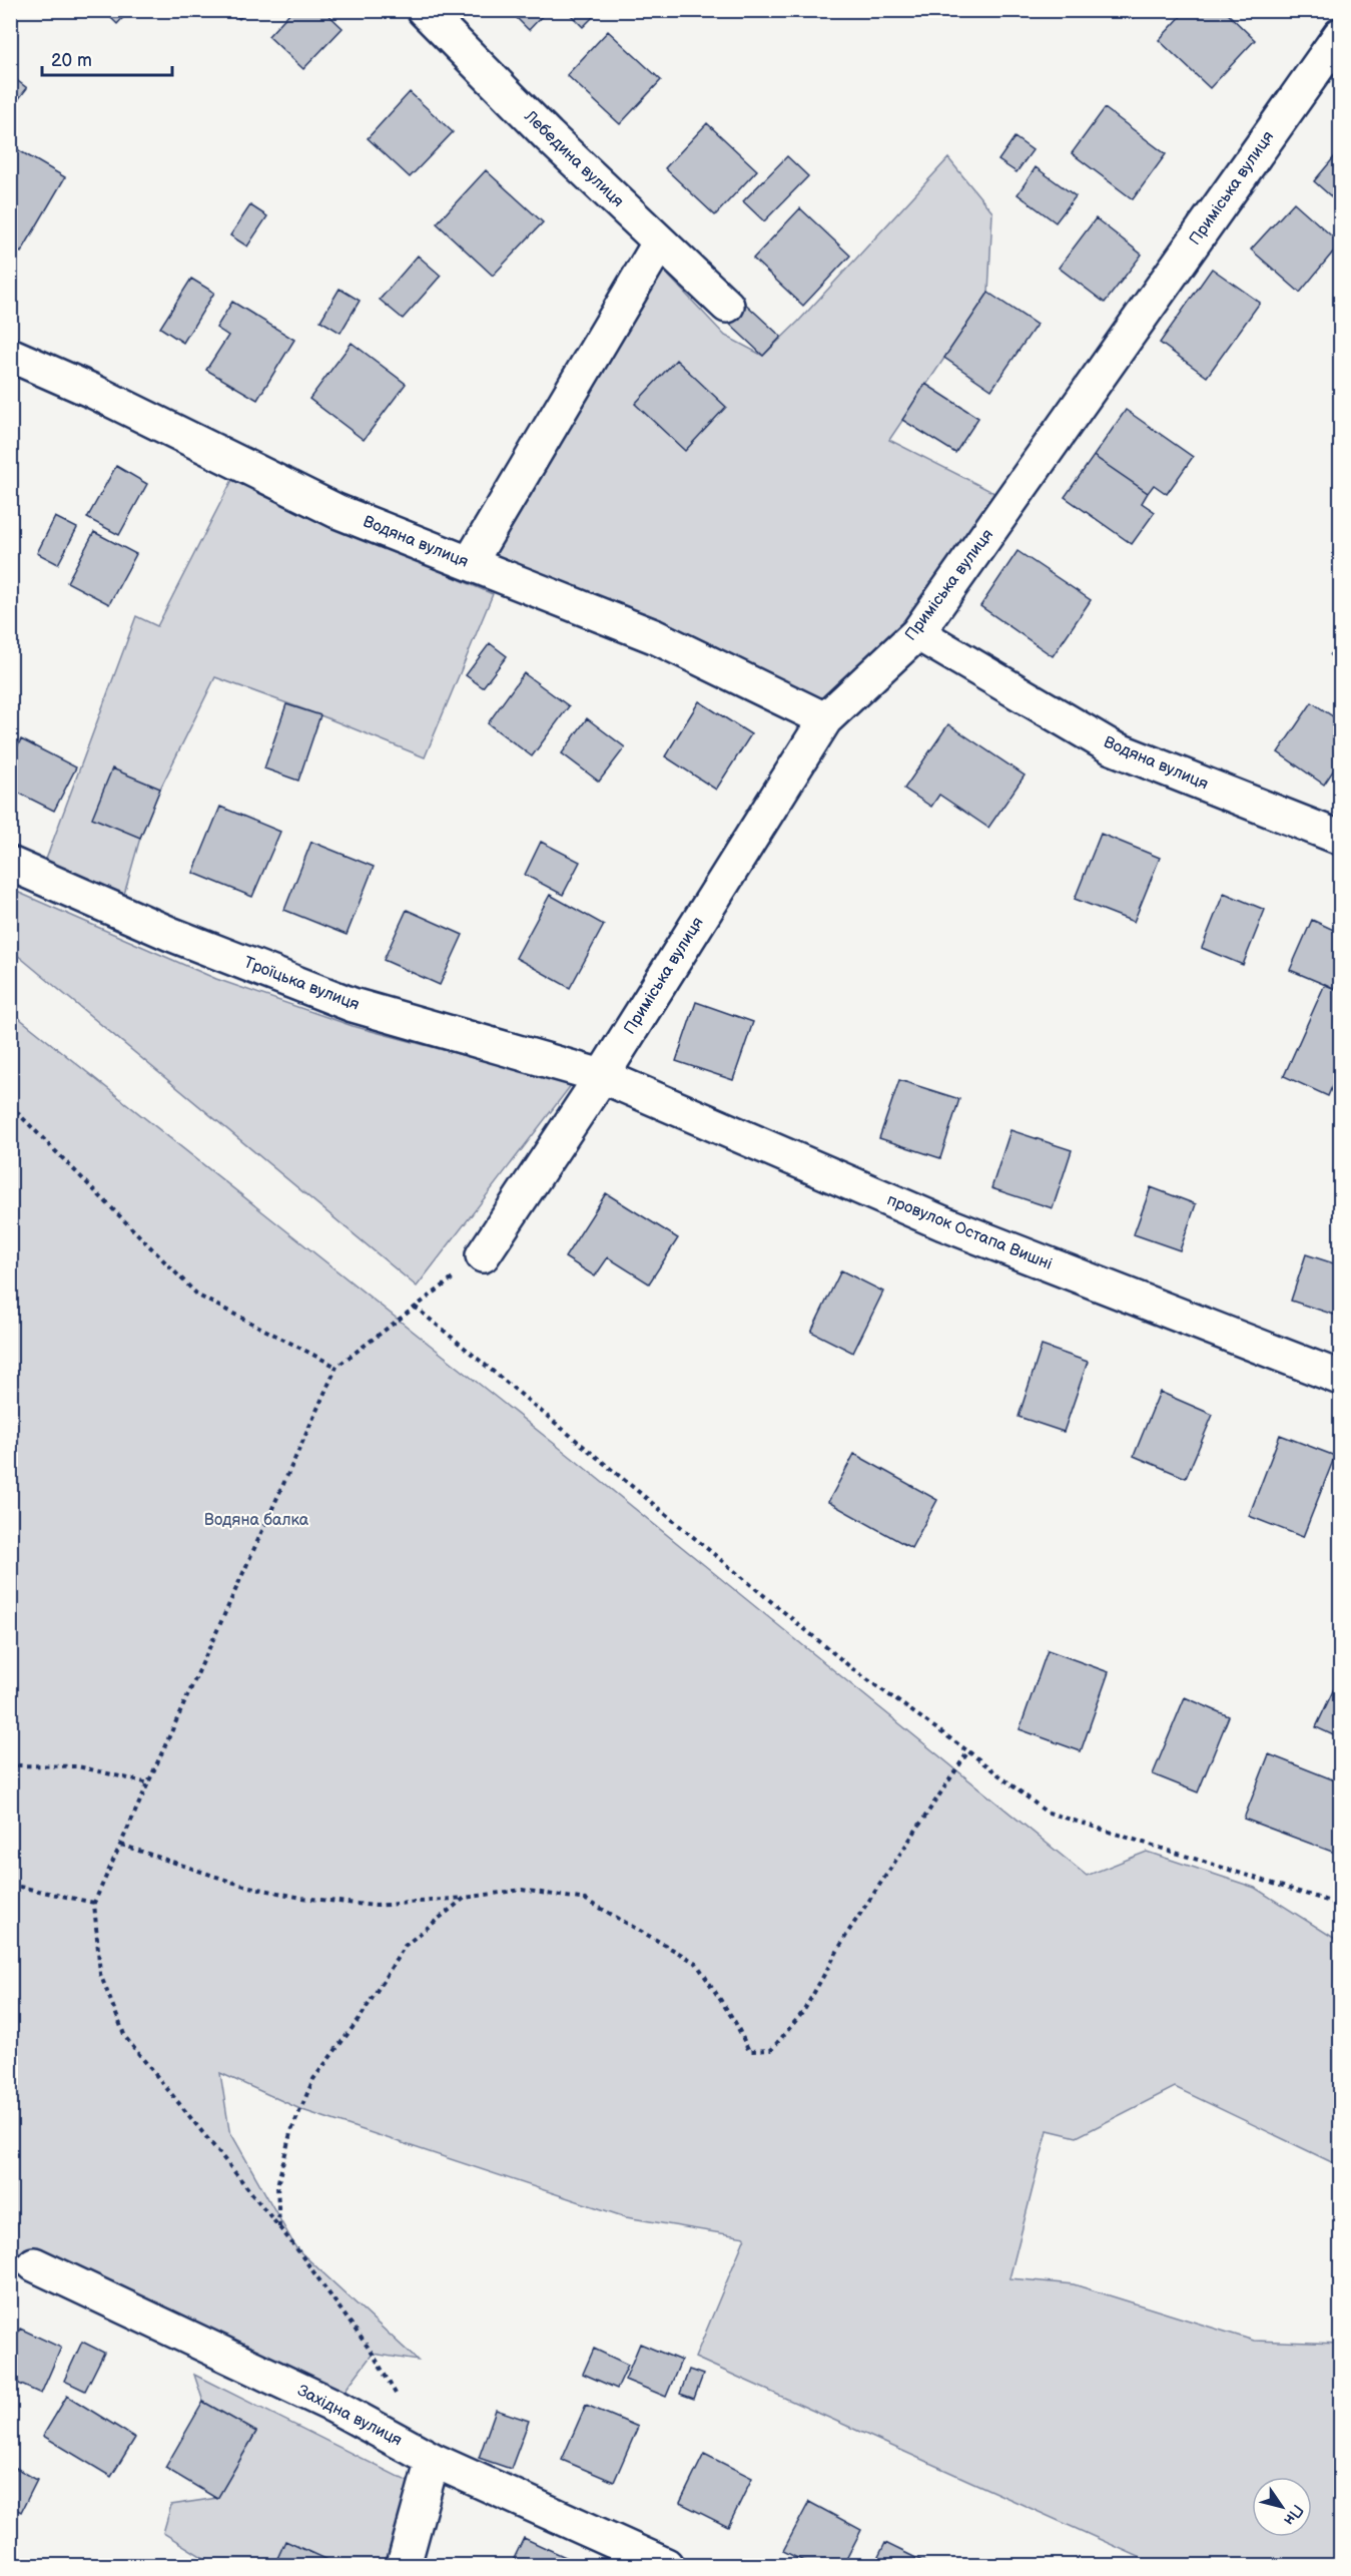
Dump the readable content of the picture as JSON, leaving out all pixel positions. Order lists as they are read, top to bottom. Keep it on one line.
{"streets":{"street":["Лебедина вулиця","Приміська вулиця","Водяна вулиця","Троїцька вулиця","провулок Остапа Вишні","Західна вулиця"]},"crossings":[["Приміська вулиця","Водяна вулиця"],["Приміська вулиця","Троїцька вулиця"],["Приміська вулиця","провулок Остапа Вишні"],["Троїцька вулиця","провулок Остапа Вишні"]],"parks":["Водяна балка"],"scale_bar":"20 m","north":"bottom right"}
